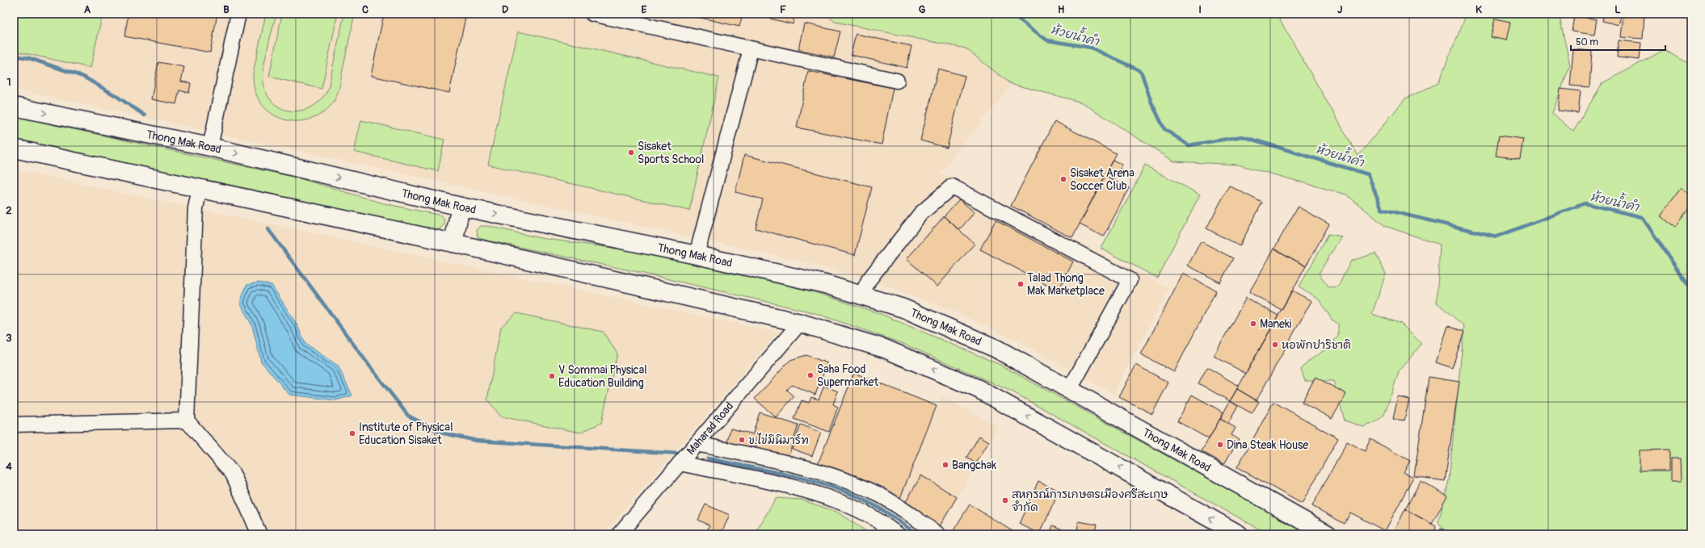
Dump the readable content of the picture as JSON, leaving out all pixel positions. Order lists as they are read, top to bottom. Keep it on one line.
{"streets":{"main road":["Thong Mak Road"],"street":["Maharad Road"]},"water":["ห้วยน้ำคำ"],"places":["Sisaket Sports School","Sisaket Arena Soccer Club","Talad Thong Mak Marketplace","Maneki","หอพักปาริชาติ","Saha Food Supermarket","V Sommai Physical Education Building","Institute of Physical Education Sisaket","ข.ไข่มินิมาร์ท","Dina Steak House","Bangchak","สหกรณ์การเกษตรเมืองศรีสะเกษ จำกัด"],"scale_bar":"50 m","grid":{"columns":["A","B","C","D","E","F","G","H","I","J","K","L"],"rows":["1","2","3","4"]}}
